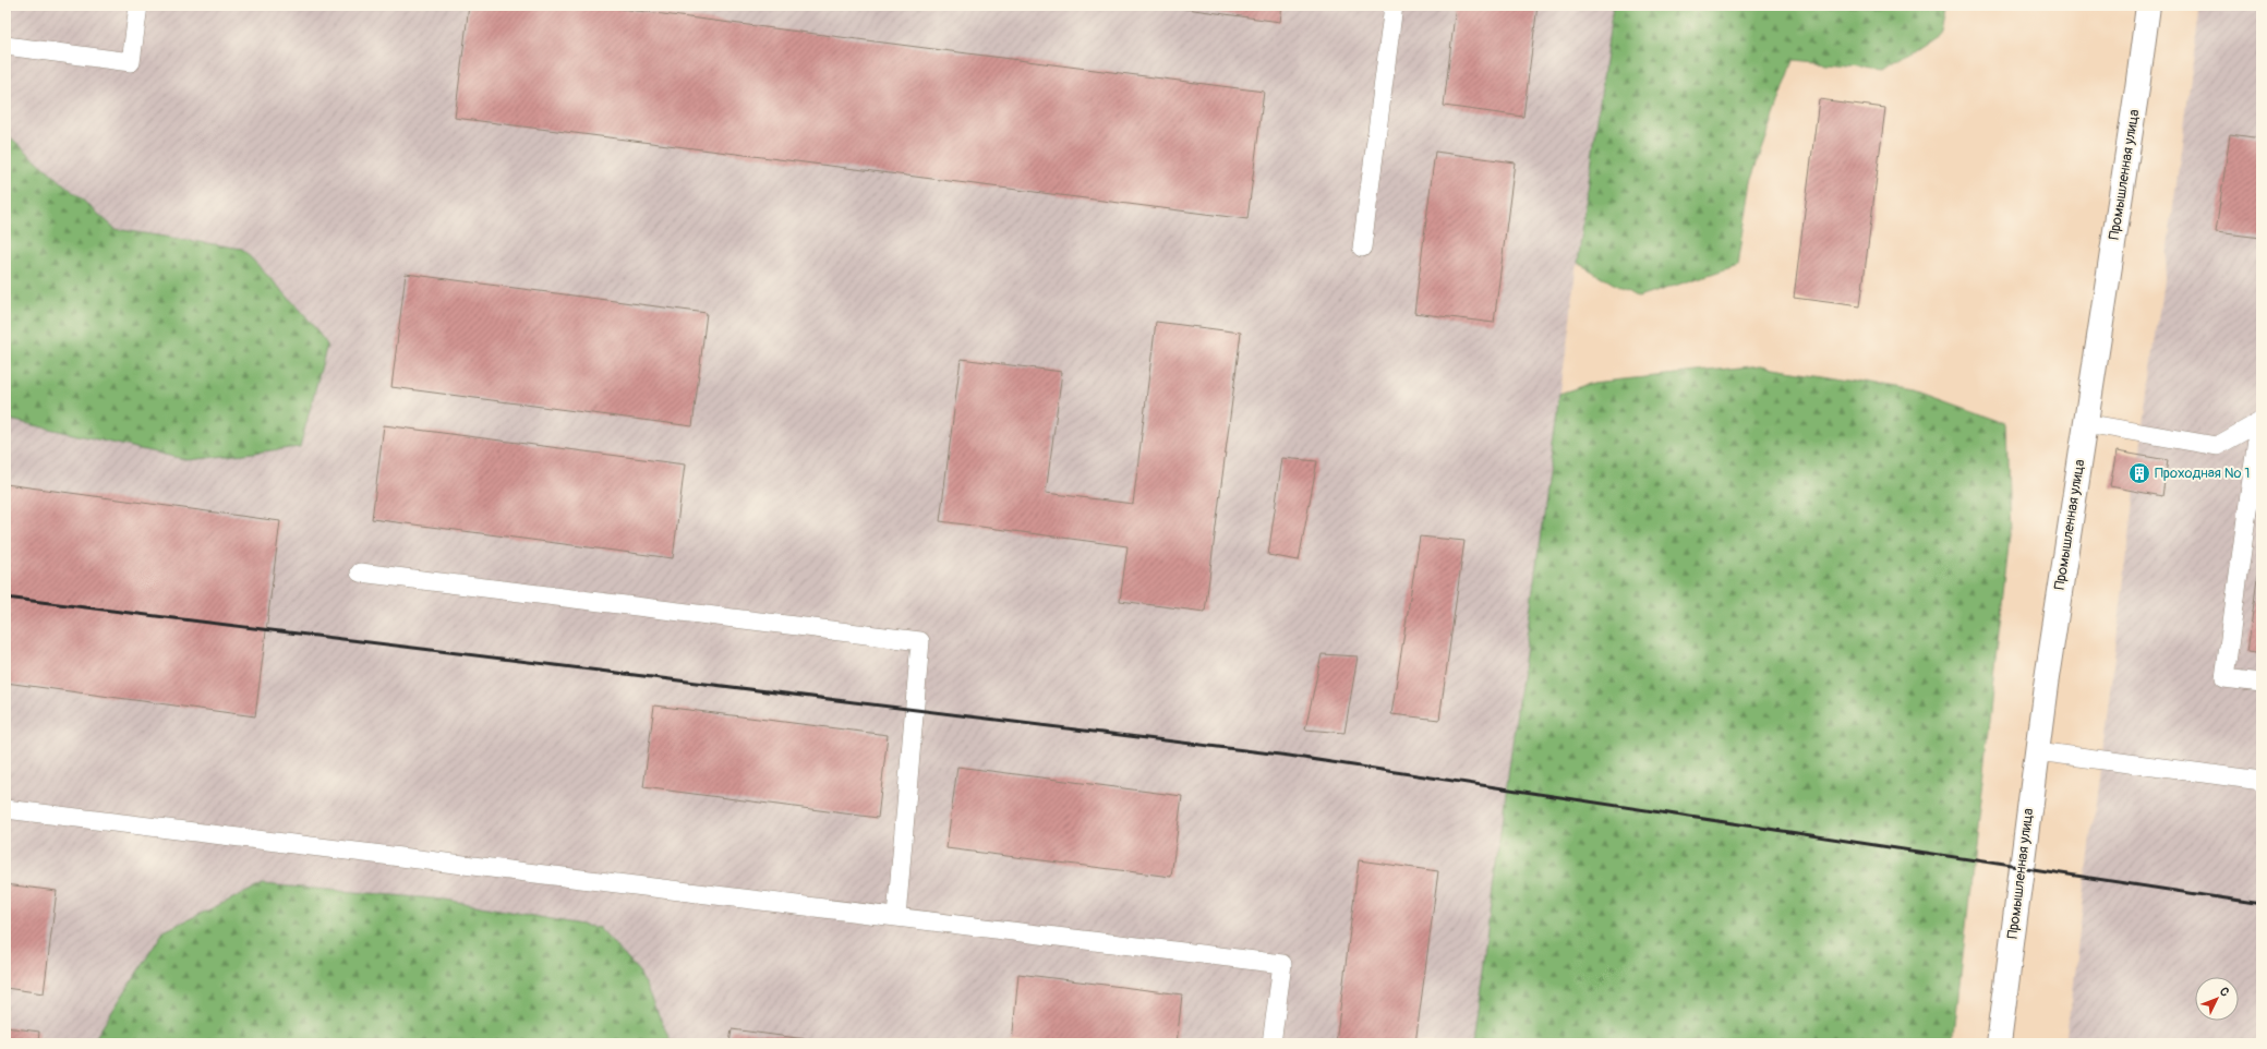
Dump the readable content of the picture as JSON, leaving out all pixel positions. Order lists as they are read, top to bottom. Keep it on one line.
{"streets":{"street":["Промышленная улица"]},"places":{"building":["Проходная № 1"]},"north":"top right"}
